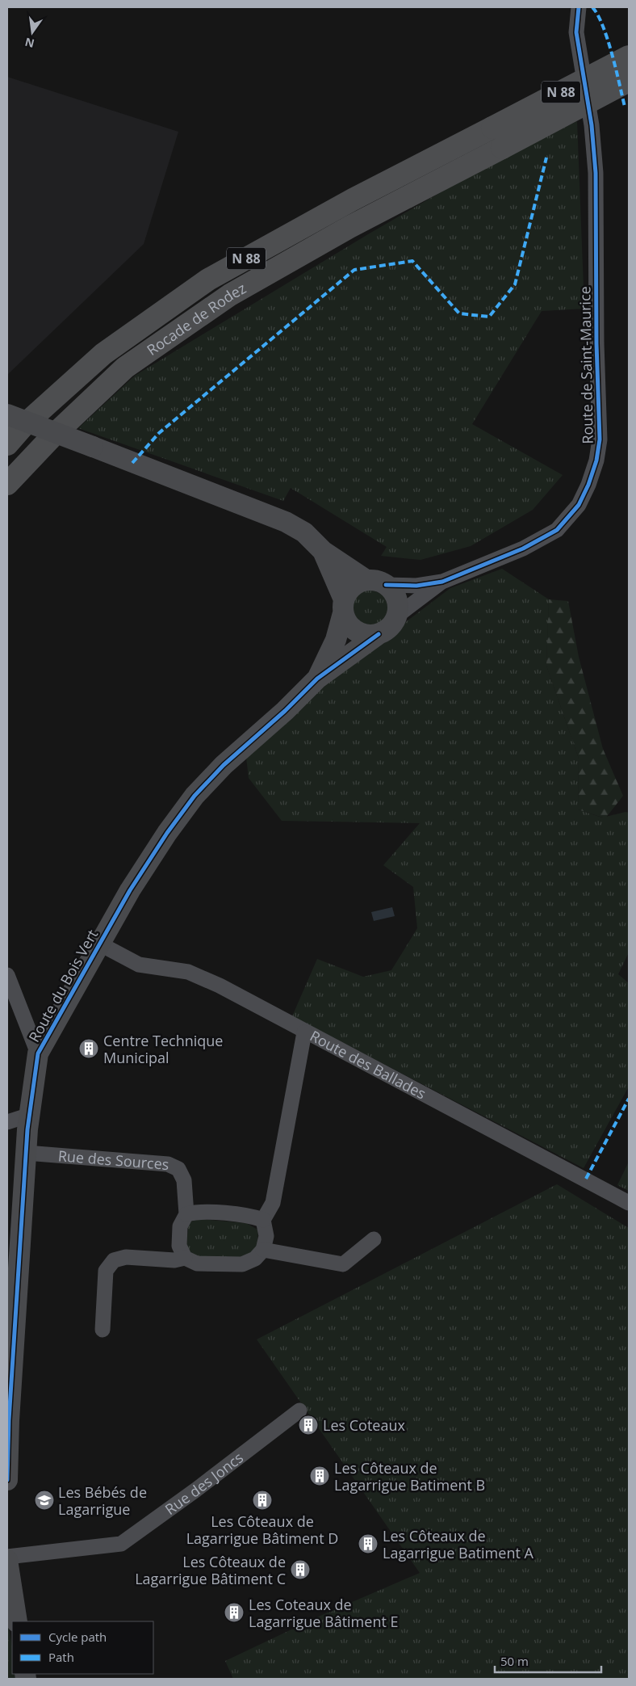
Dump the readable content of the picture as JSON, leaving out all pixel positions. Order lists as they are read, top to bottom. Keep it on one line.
{"streets":{"highway":["N 88","Rocade de Rodez"],"street":["Route de Saint-Maurice","Route du Bois Vert","Route des Ballades","Rue des Sources","Rue des Joncs"]},"crossings":[["Route du Bois Vert","Route des Ballades"],["Route du Bois Vert","Rue des Sources"]],"places":{"building":["Centre Technique Municipal","Les Coteaux","Les Côteaux de Lagarrigue Batiment B","Les Côteaux de Lagarrigue Bâtiment D","Les Côteaux de Lagarrigue Batiment A","Les Côteaux de Lagarrigue Bâtiment C","Les Coteaux de Lagarrigue Bâtiment E"],"school or university":["Les Bébés de Lagarrigue"]},"legend":["Cycle path","Path"],"scale_bar":"50 m","north":"bottom"}
